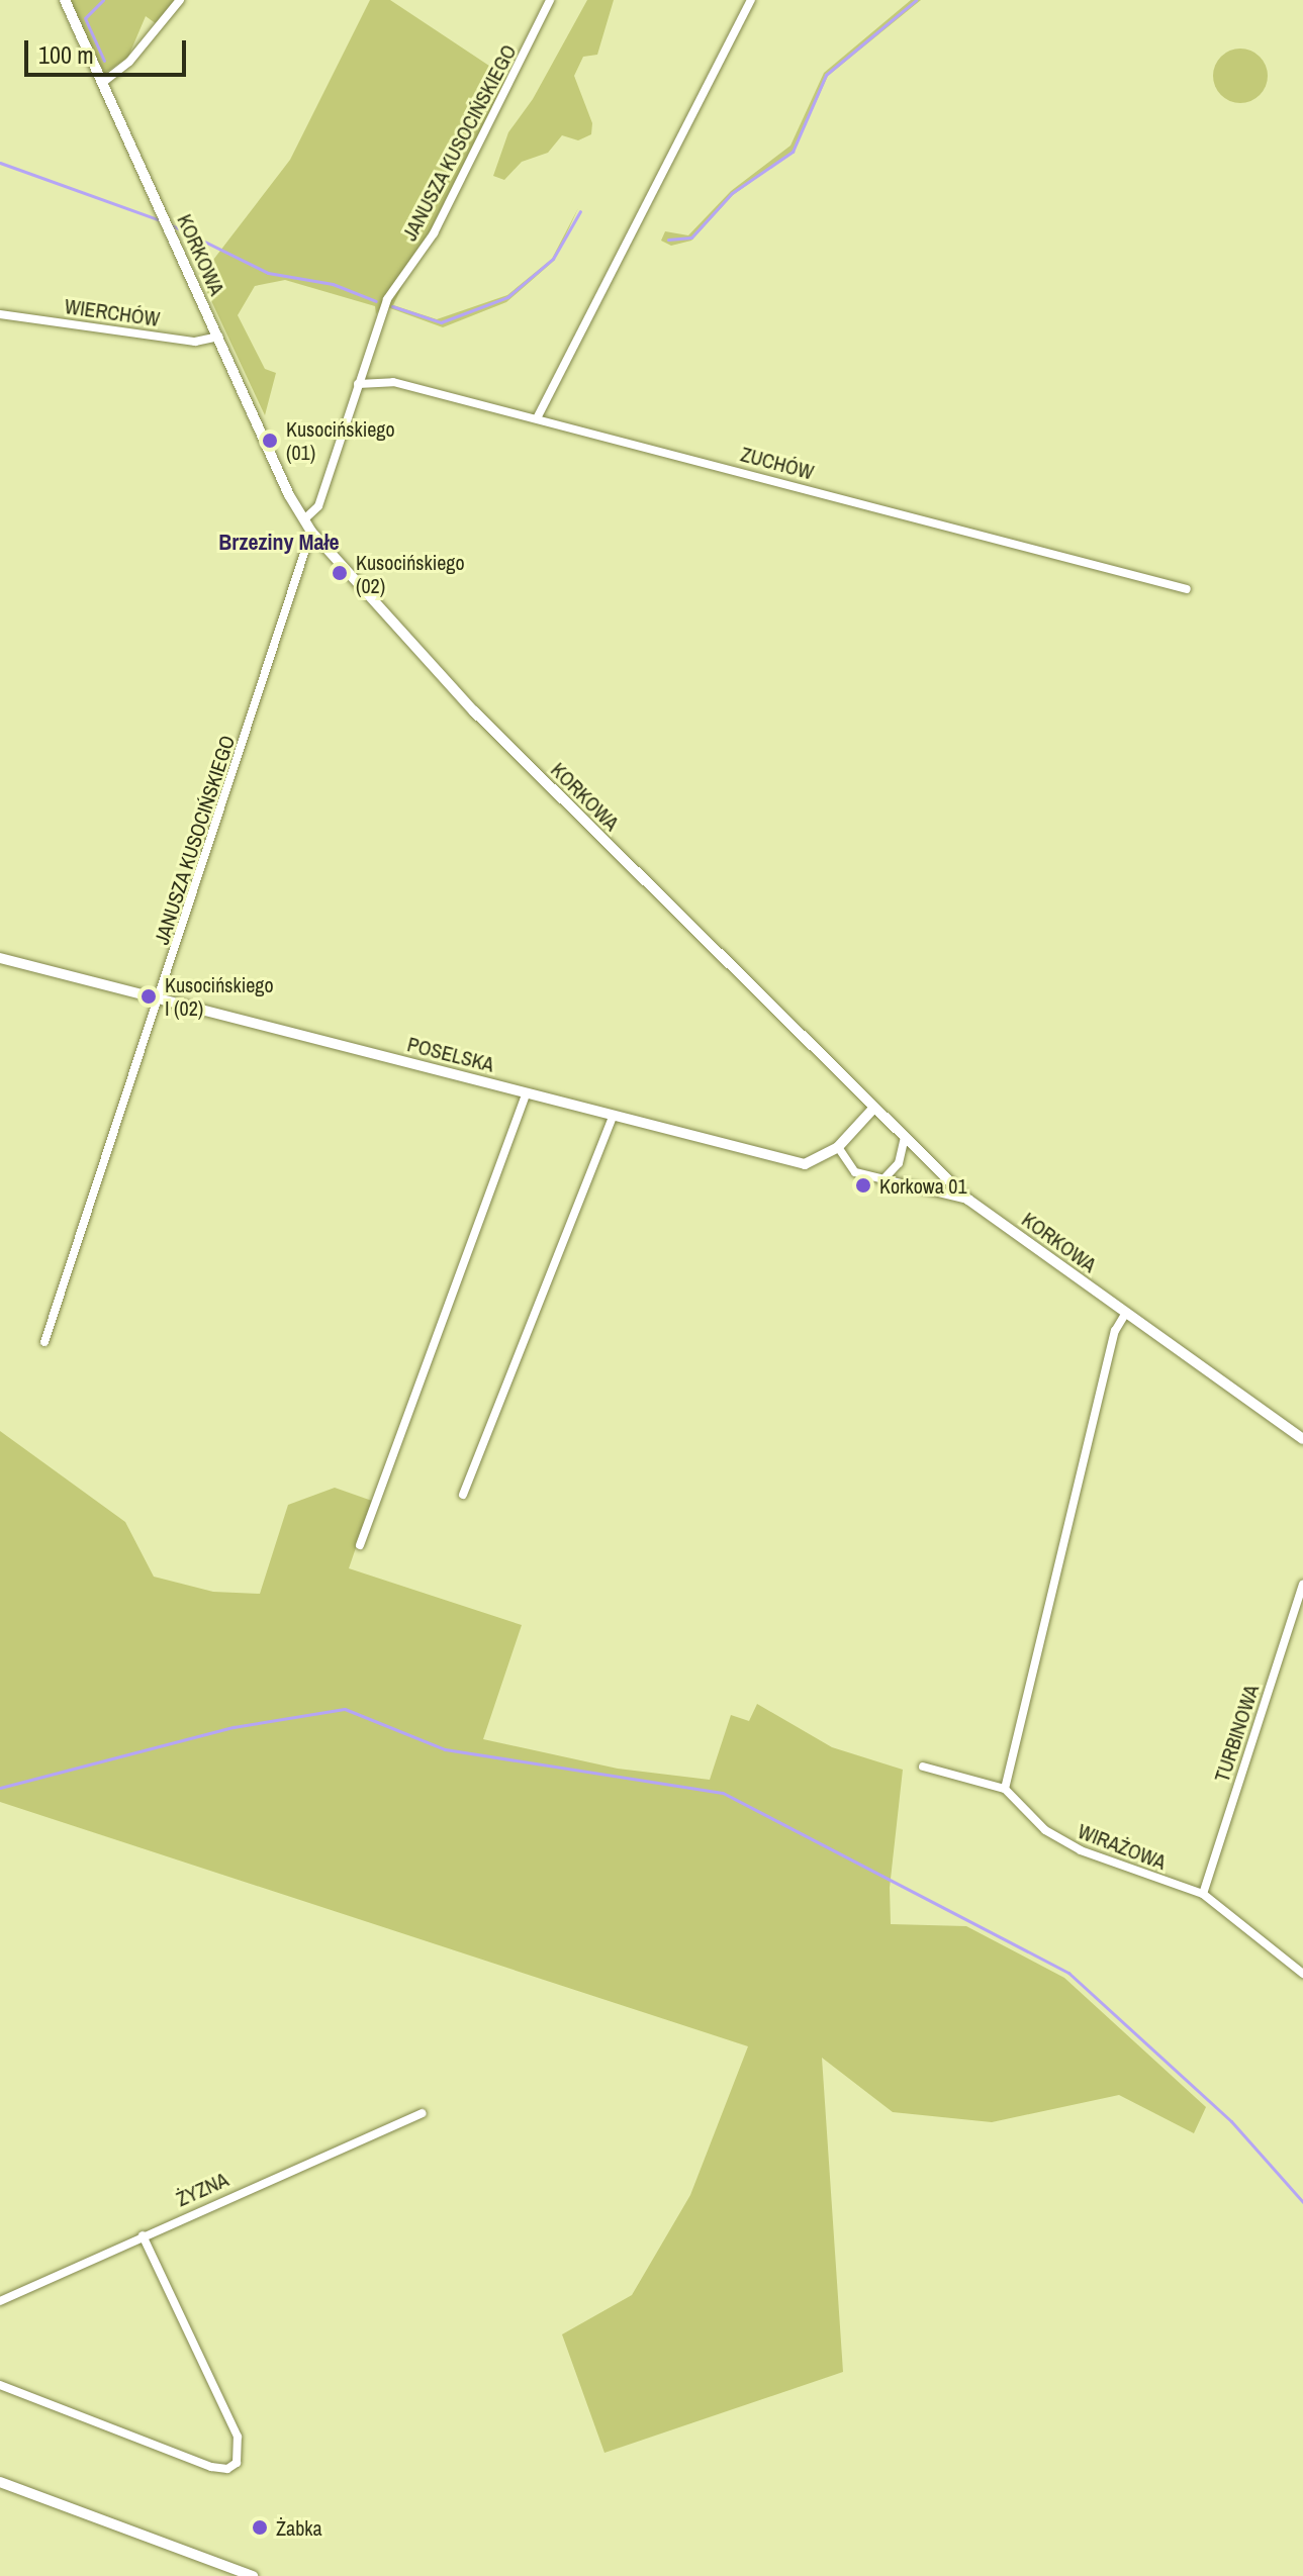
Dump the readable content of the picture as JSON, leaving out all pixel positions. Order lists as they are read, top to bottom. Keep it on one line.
{"streets":{"street":["JANUSZA KUSOCIŃSKIEGO","KORKOWA","WIERCHÓW","ZUCHÓW","POSELSKA","TURBINOWA","WIRAŻOWA","ŻYZNA"]},"crossings":[["JANUSZA KUSOCIŃSKIEGO","KORKOWA"],["JANUSZA KUSOCIŃSKIEGO","ZUCHÓW"],["JANUSZA KUSOCIŃSKIEGO","POSELSKA"],["KORKOWA","WIERCHÓW"],["KORKOWA","POSELSKA"],["TURBINOWA","WIRAŻOWA"]],"districts":["Brzeziny Małe"],"places":["Kusocińskiego (01)","Kusocińskiego (02)","Kusocińskiego I (02)","Korkowa 01","Żabka"],"scale_bar":"100 m"}
